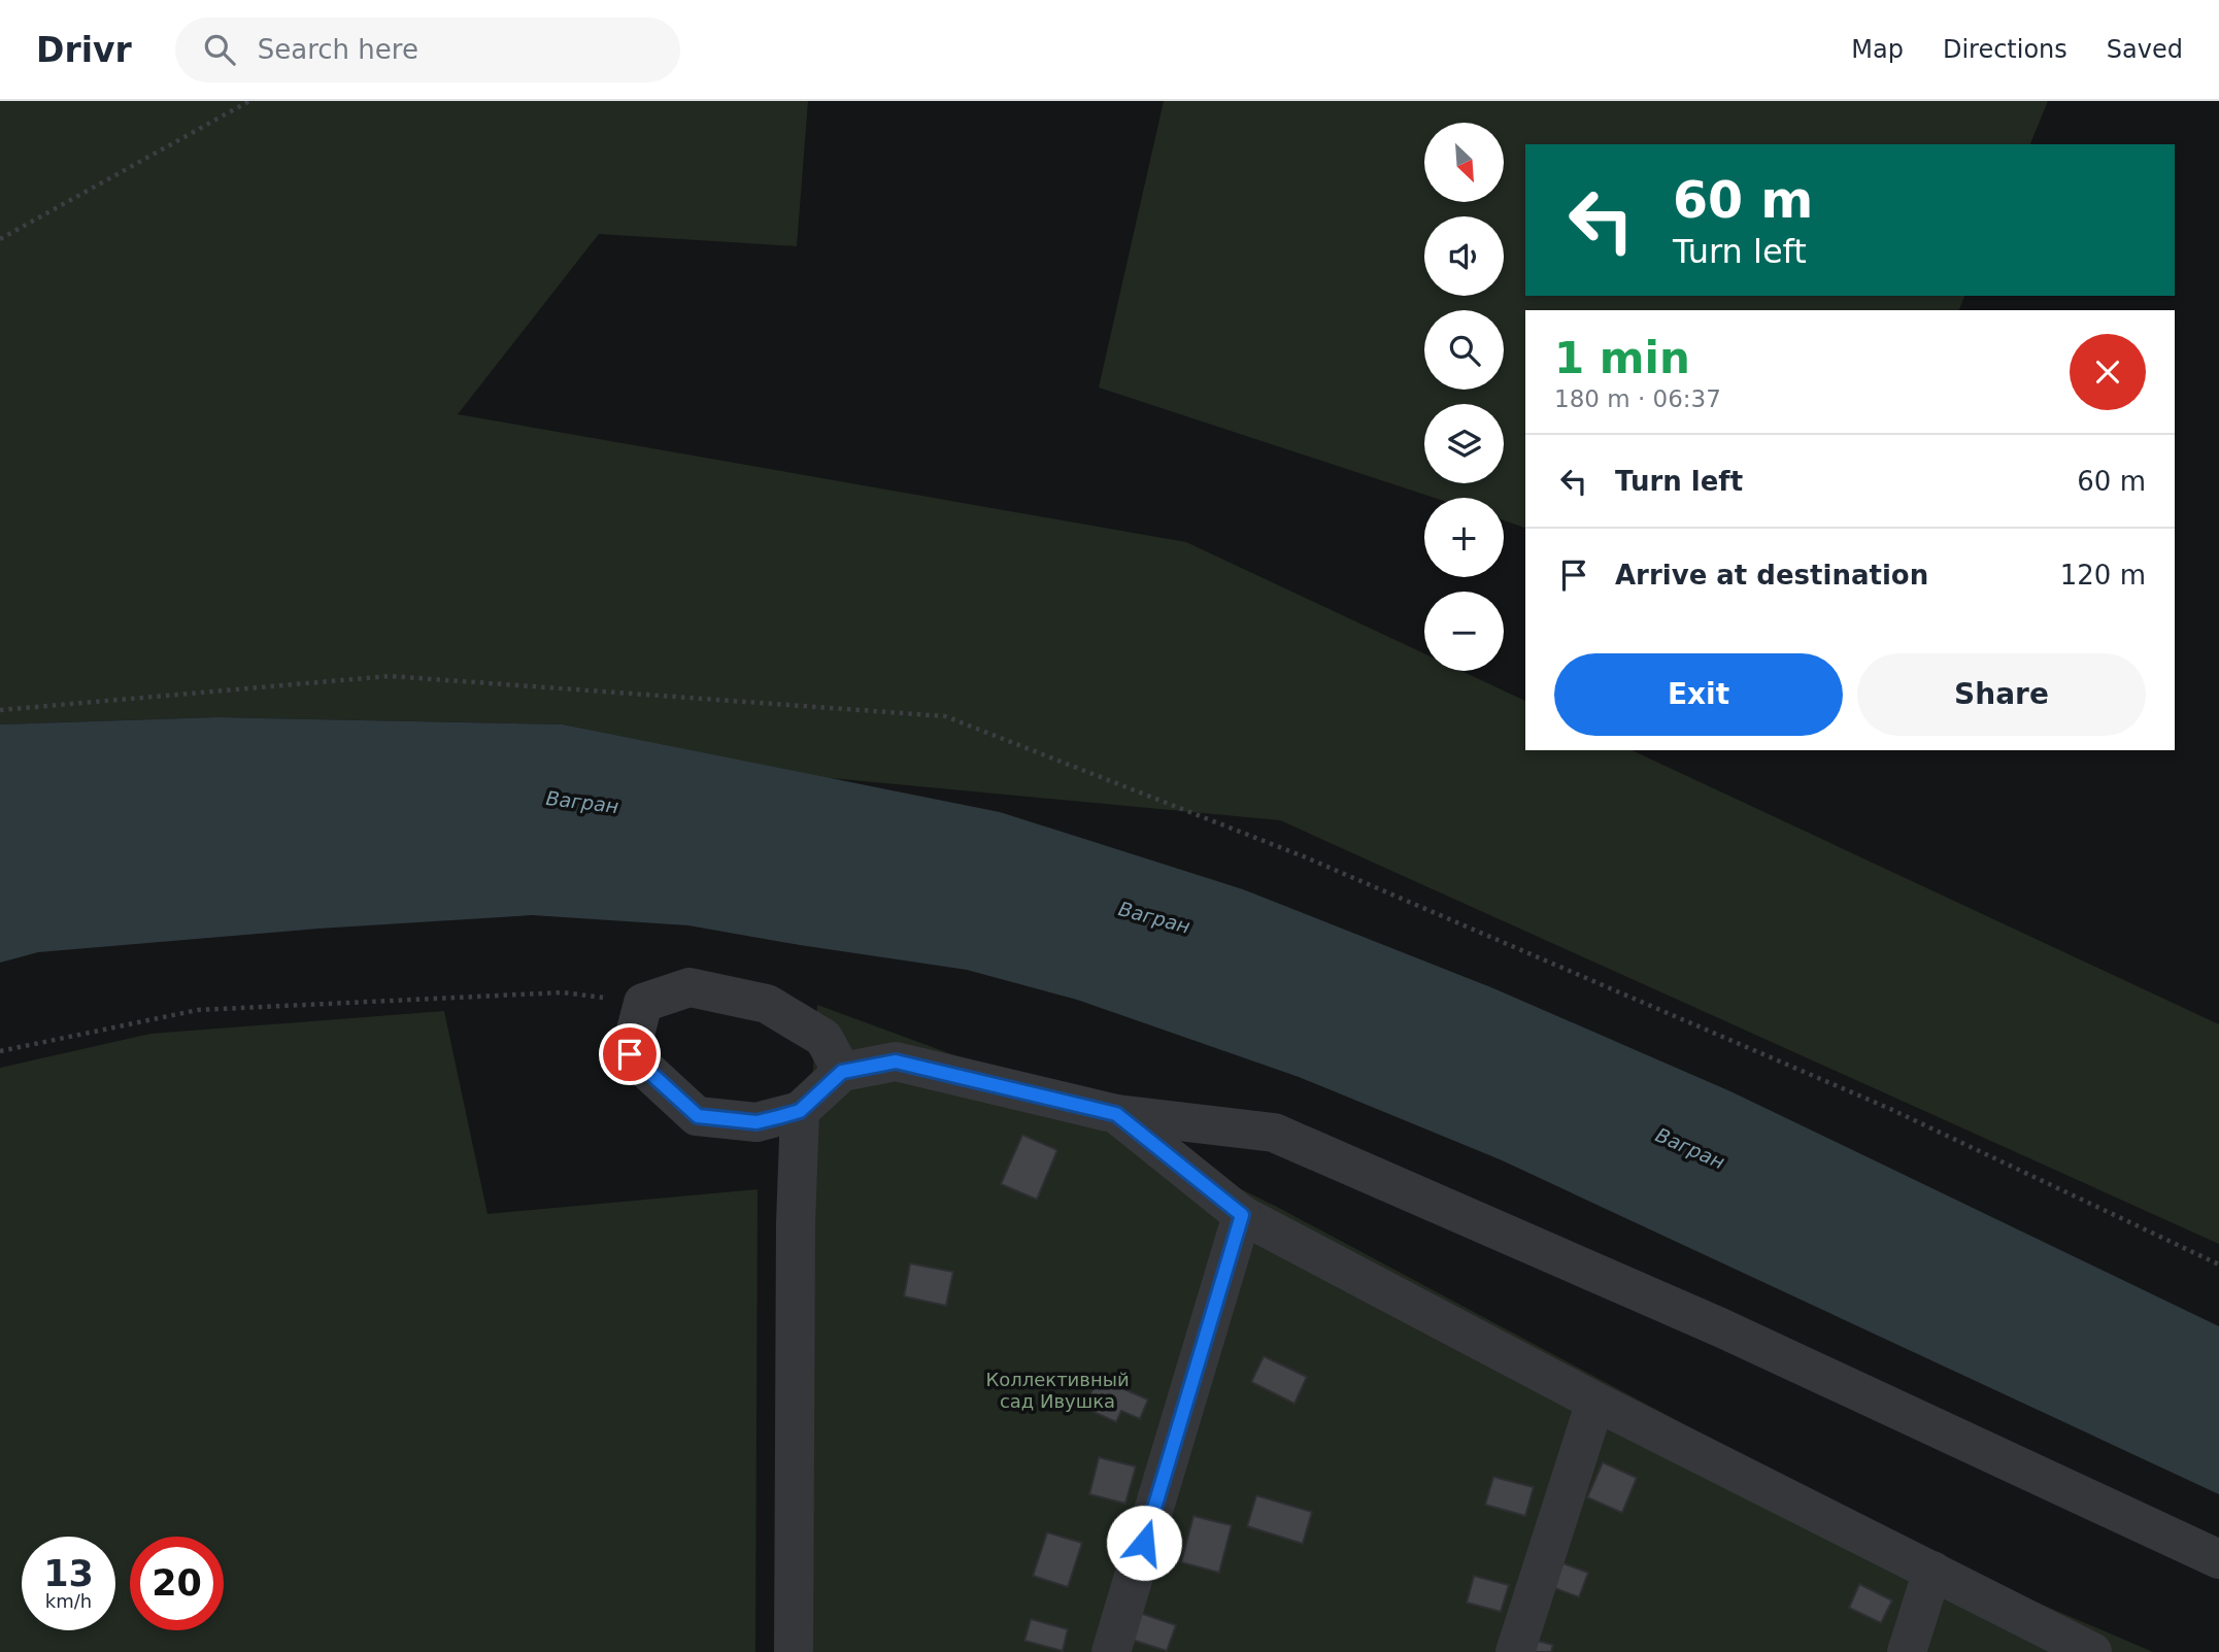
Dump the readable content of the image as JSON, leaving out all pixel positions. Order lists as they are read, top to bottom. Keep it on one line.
{"water":["Вагран"],"parks":["Коллективный сад Ивушка"],"north":"bottom right","page":{"header":"Drivr","search":"Search here","nav":["Map","Directions","Saved"],"map_buttons":["+","−"],"turn":["60 m","Turn left"],"heading":["1 min","180 m · 06:37"],"list":[{"name":"Turn left","value":"60 m"},{"name":"Arrive at destination","value":"120 m"}],"buttons":["Exit","Share"],"speed":"13 km/h","limit":"20"}}
